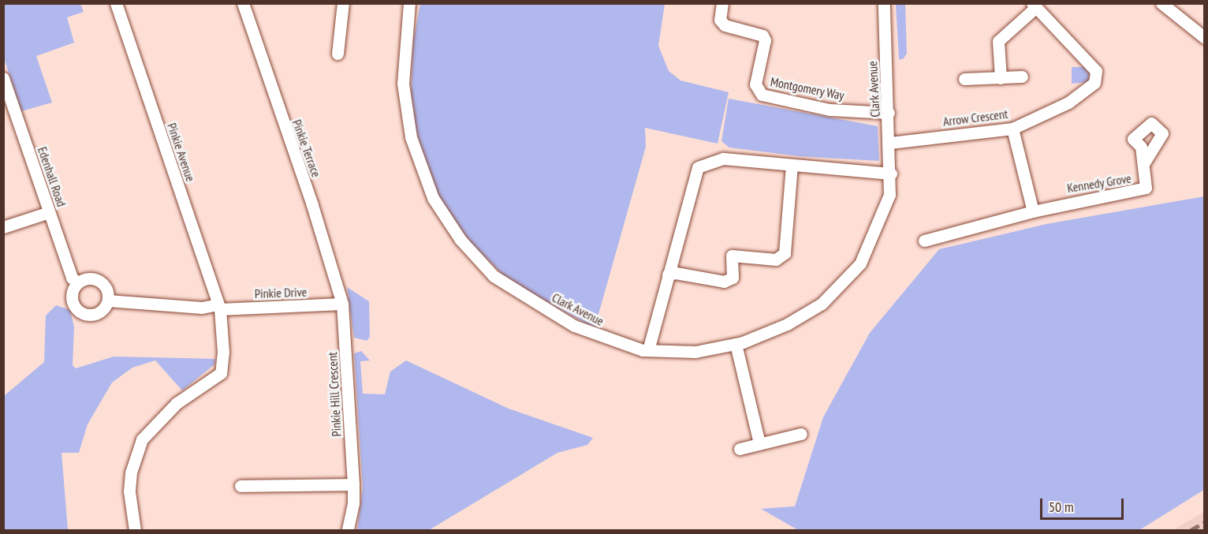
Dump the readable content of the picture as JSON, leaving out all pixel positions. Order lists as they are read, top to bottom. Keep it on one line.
{"streets":{"street":["Montgomery Way","Clark Avenue","Arrow Crescent","Pinkie Terrace","Pinkie Avenue","Edenhall Road","Kennedy Grove","Pinkie Drive","Pinkie Hill Crescent"]},"crossings":[["Montgomery Way","Clark Avenue"],["Clark Avenue","Arrow Crescent"],["Pinkie Terrace","Pinkie Drive"],["Pinkie Terrace","Pinkie Hill Crescent"],["Pinkie Avenue","Pinkie Drive"],["Edenhall Road","Pinkie Drive"],["Pinkie Drive","Pinkie Hill Crescent"]],"scale_bar":"50 m"}
